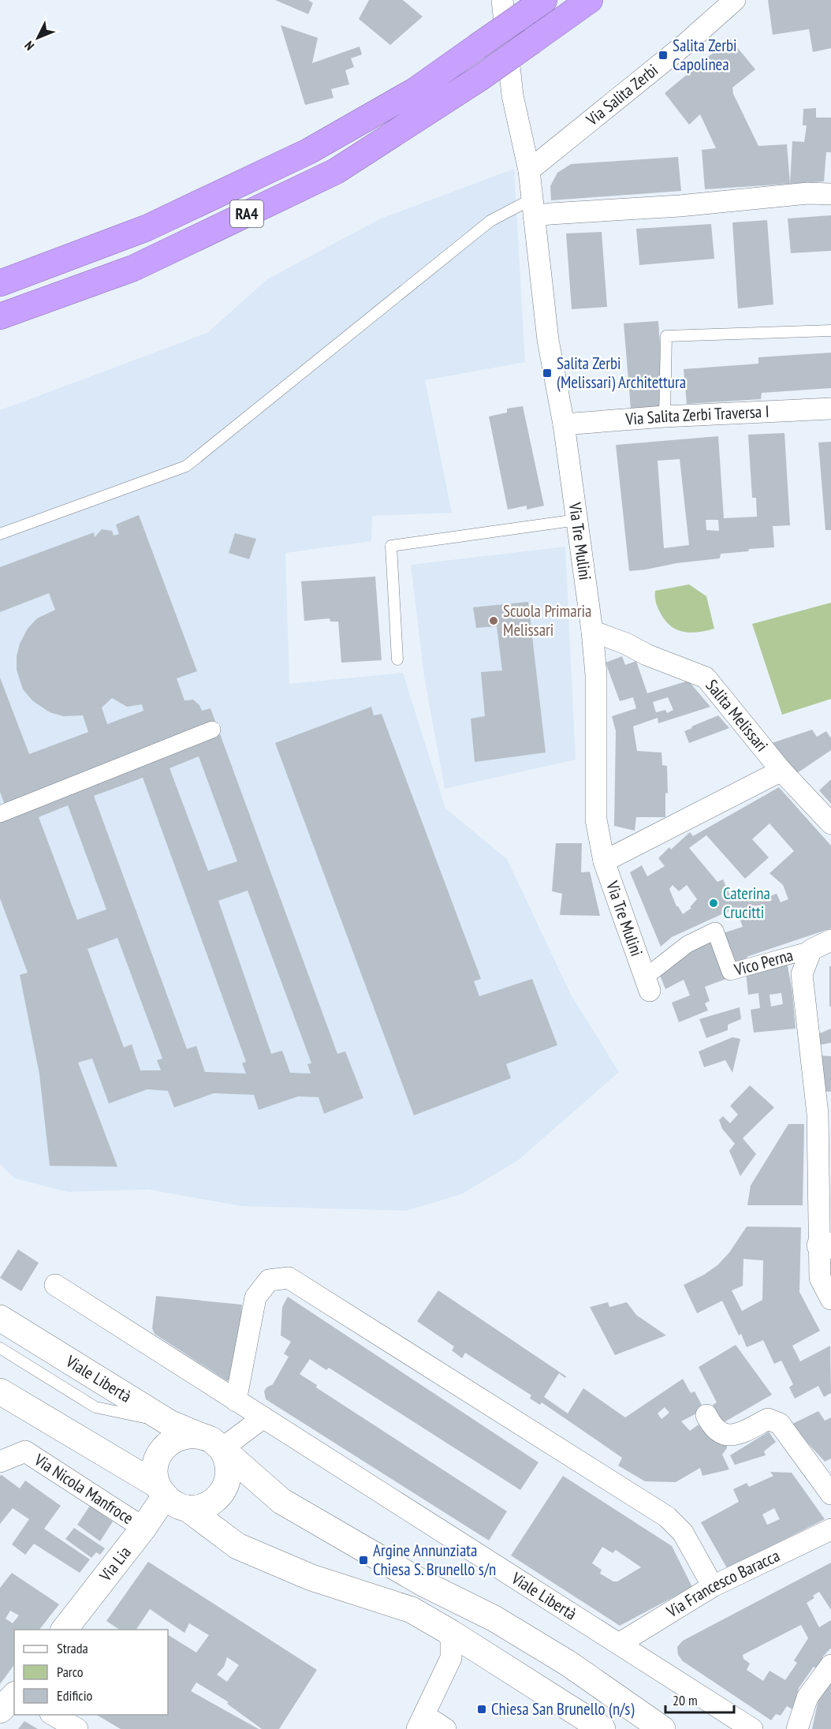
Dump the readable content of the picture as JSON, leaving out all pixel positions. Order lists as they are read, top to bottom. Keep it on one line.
{"streets":{"highway":["RA4"],"street":["Via Salita Zerbi","Via Salita Zerbi Traversa I","Via Tre Mulini","Salita Melissari","Vico Perna","Viale Libertà","Via Nicola Manfroce","Via Lia","Via Francesco Baracca"]},"crossings":[["Via Salita Zerbi","Via Tre Mulini"],["Via Salita Zerbi Traversa I","Via Tre Mulini"],["Via Tre Mulini","Salita Melissari"],["Via Tre Mulini","Vico Perna"],["Viale Libertà","Via Lia"],["Viale Libertà","Via Francesco Baracca"],["Via Nicola Manfroce","Via Lia"]],"places":{"transit":["Salita Zerbi Capolinea","Salita Zerbi (Melissari) Architettura","Argine Annunziata Chiesa S. Brunello s/n","Chiesa San Brunello (n/s)"],"other":["Scuola Primaria Melissari","Caterina Crucitti"]},"legend":["Strada","Parco","Edificio"],"scale_bar":"20 m","north":"bottom left"}
